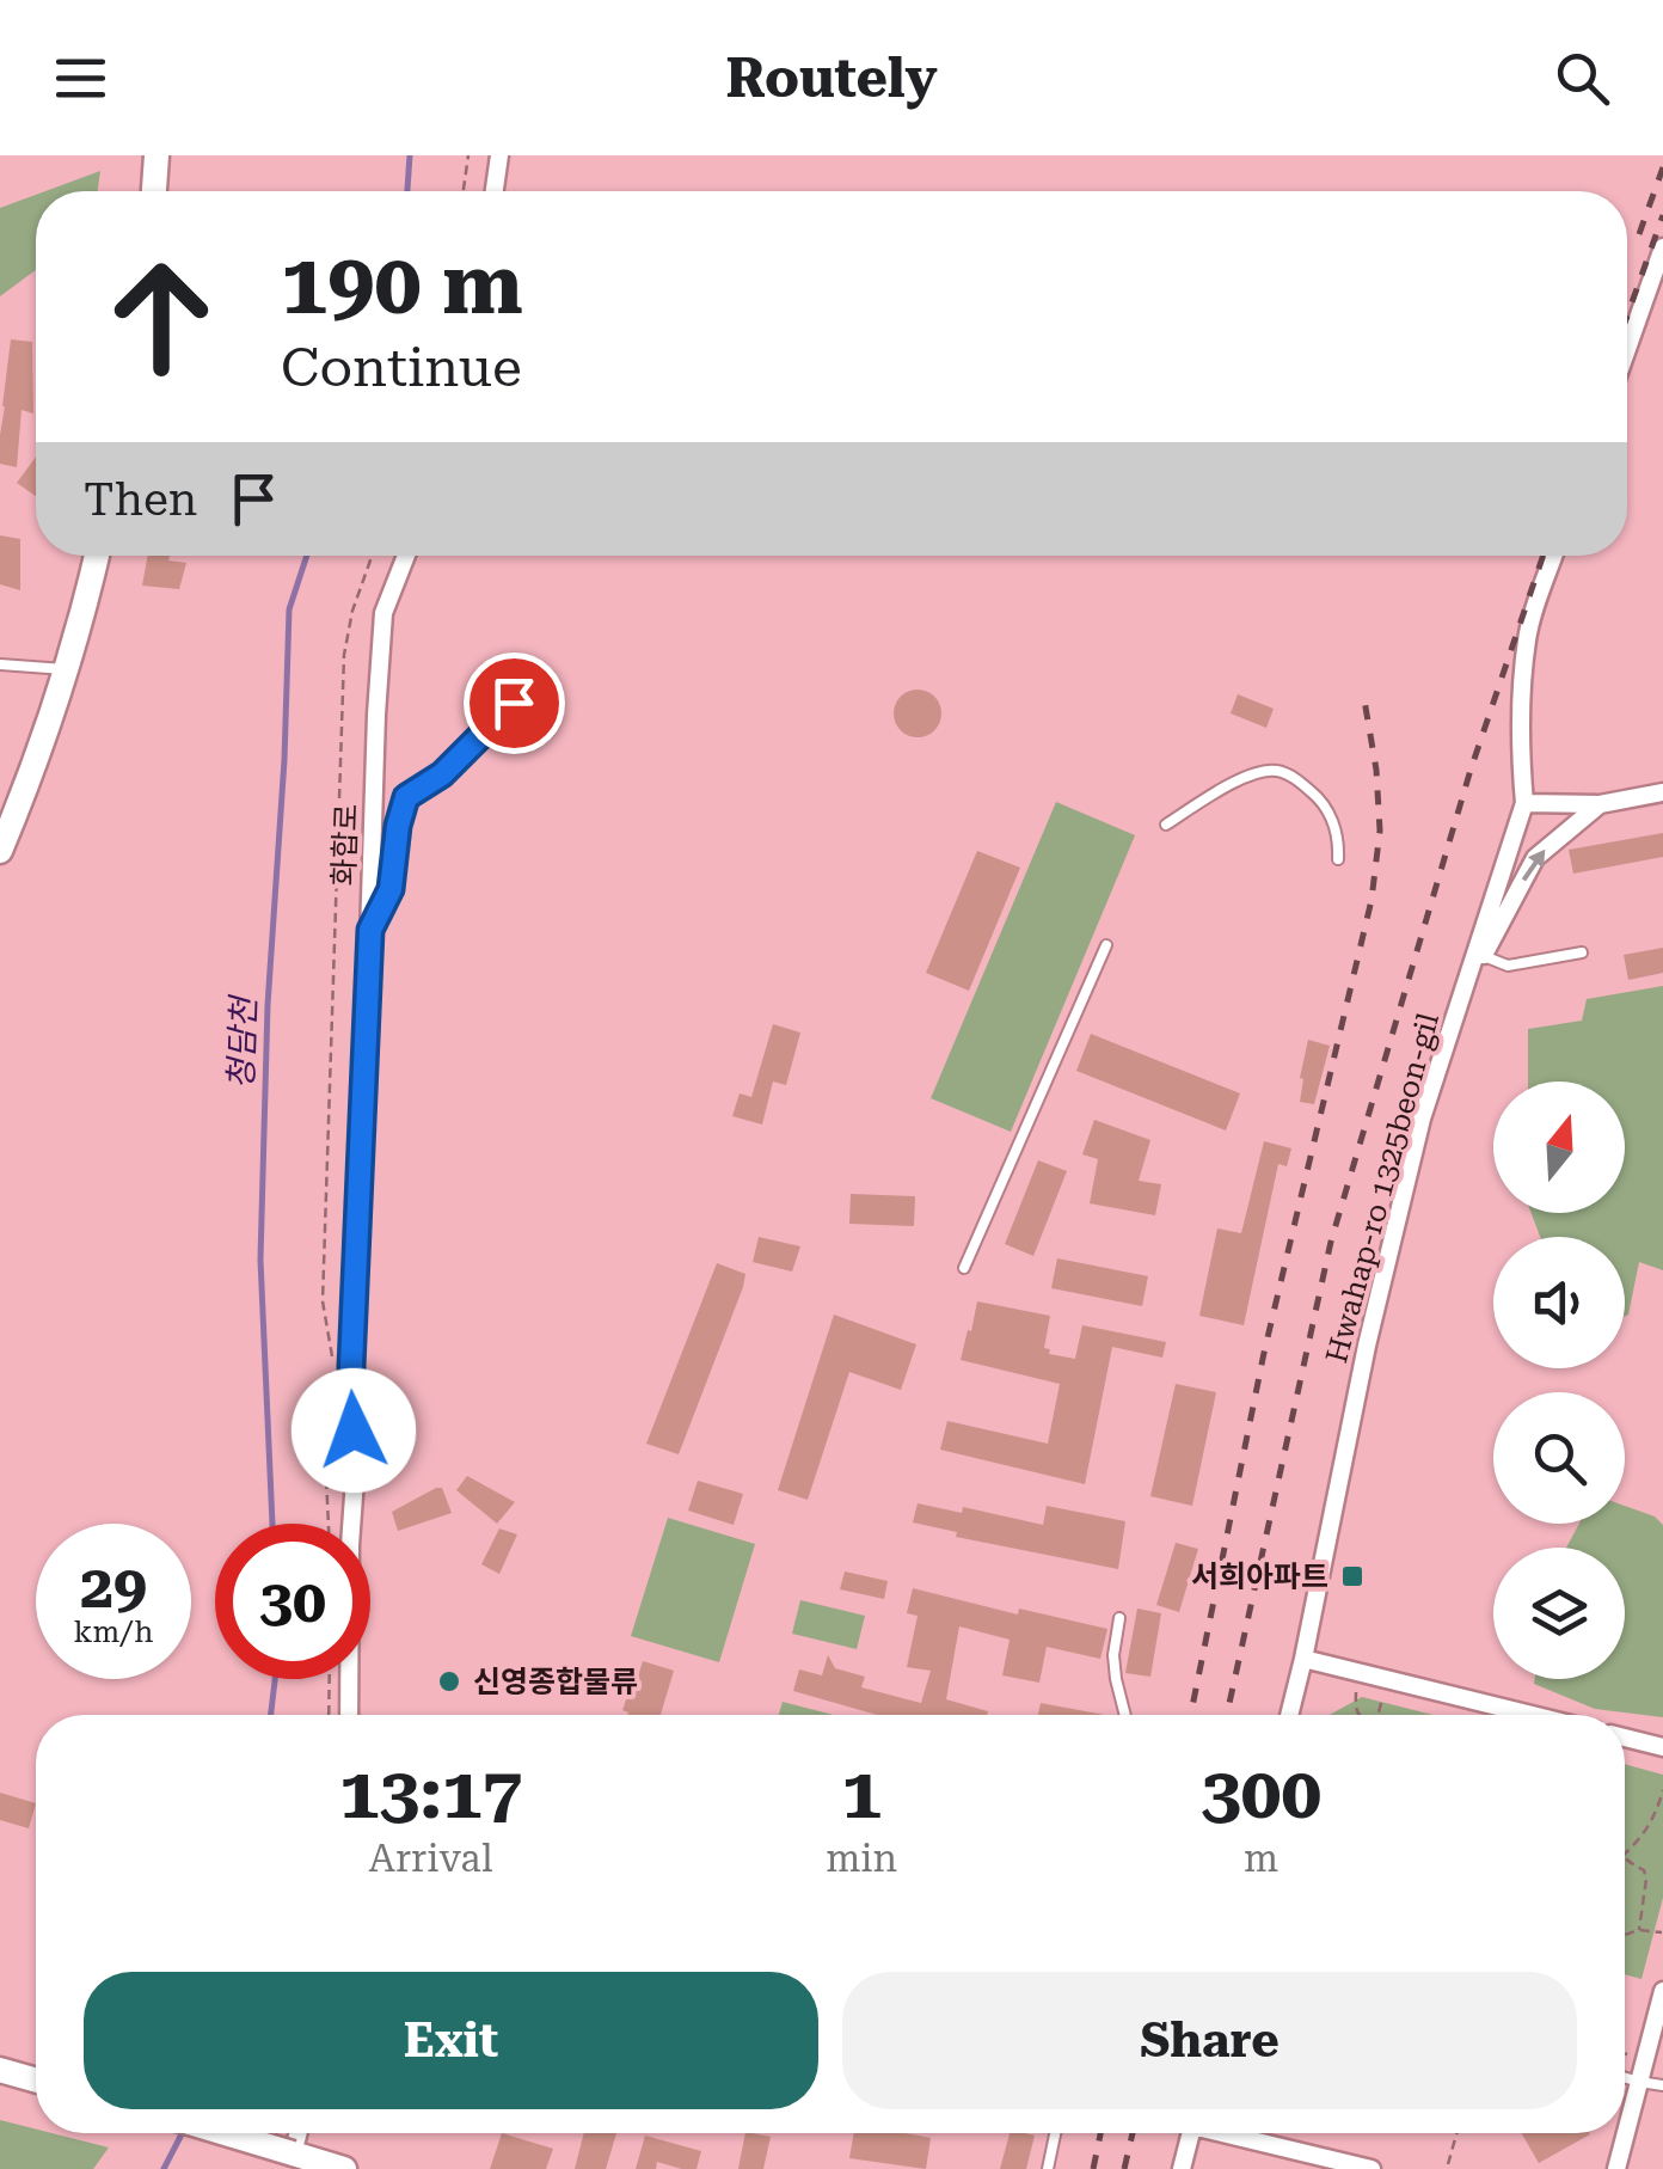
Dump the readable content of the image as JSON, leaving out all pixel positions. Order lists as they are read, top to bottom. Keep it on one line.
{"streets":{"street":["화합로","Hwahap-ro 1325beon-gil"]},"water":["청담천"],"places":{"transit":["서희아파트"],"other":["신영종합물류"]},"north":"top","page":{"header":"Routely","turn":["190 m","Continue"],"then":"Then","speed":"29 km/h","limit":"30","eta":["13:17","Arrival","1","min","300","m"],"buttons":["Exit","Share"]}}
